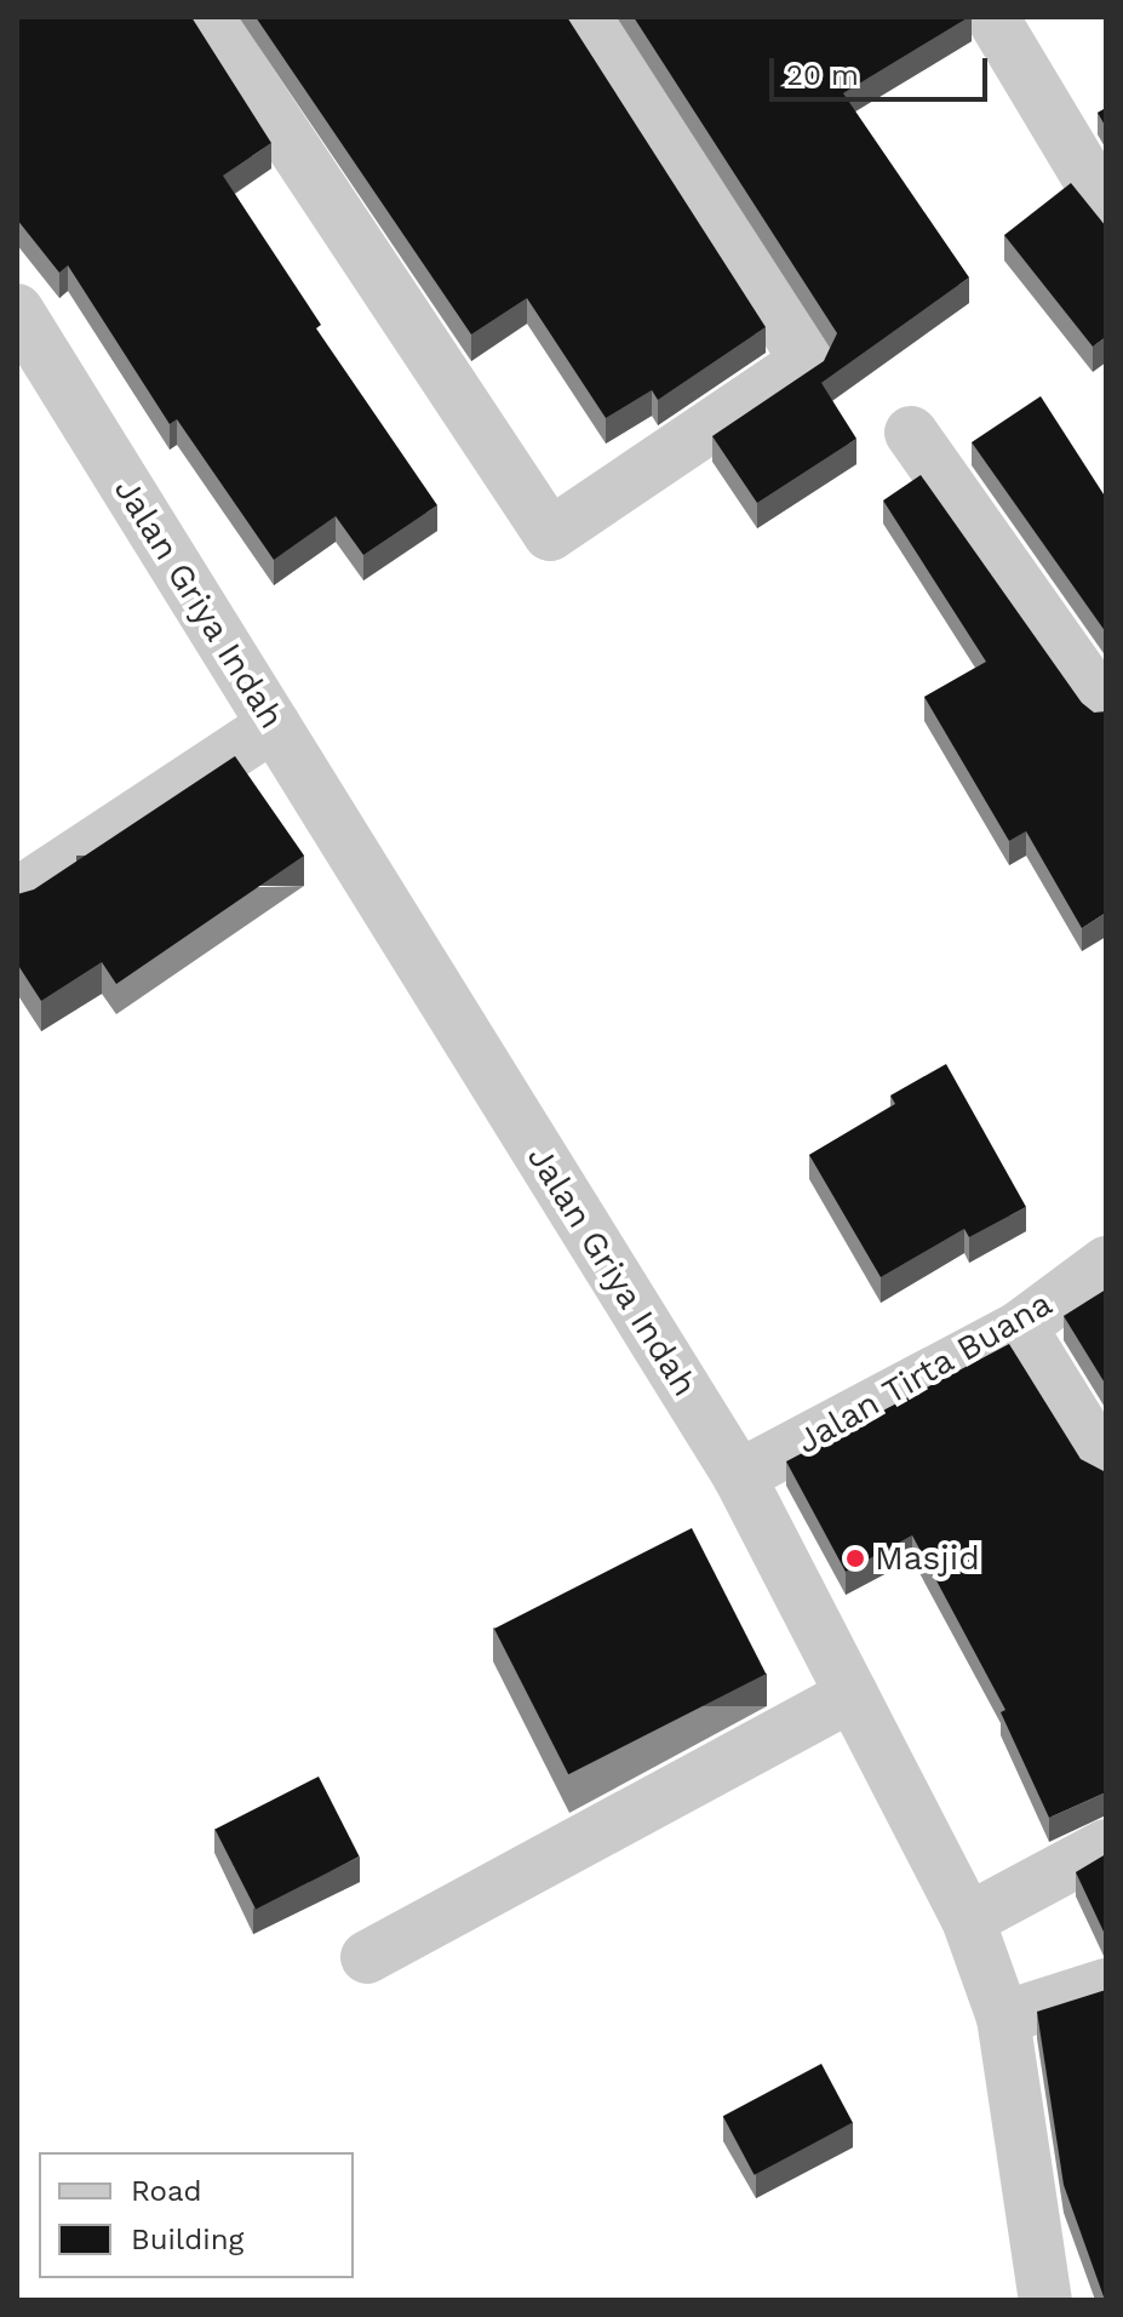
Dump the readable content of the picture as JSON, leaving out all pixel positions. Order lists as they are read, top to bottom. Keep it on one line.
{"streets":{"street":["Jalan Griya Indah","Jalan Tirta Buana"]},"crossings":[["Jalan Griya Indah","Jalan Tirta Buana"]],"places":["Masjid"],"legend":["Road","Building"],"scale_bar":"20 m"}
